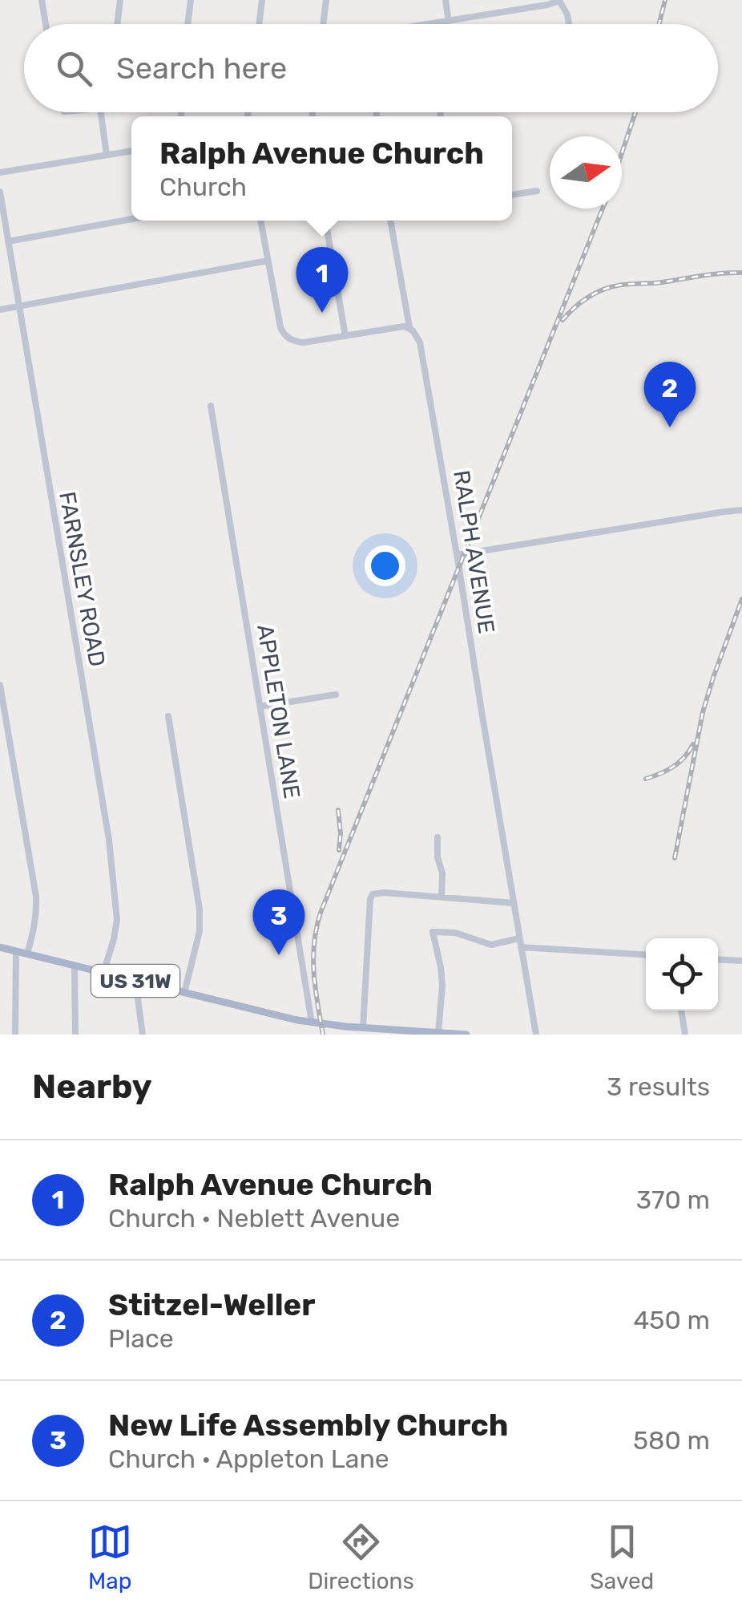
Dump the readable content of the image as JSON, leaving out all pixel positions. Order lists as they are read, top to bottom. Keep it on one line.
{"streets":{"main road":["US 31W"],"street":["RALPH AVENUE","FARNSLEY ROAD","APPLETON LANE"]},"crossings":[["FARNSLEY ROAD","US 31W"],["APPLETON LANE","US 31W"]],"north":"right","page":{"search":"Search here","popup":["Ralph Avenue Church","Church"],"pins":["1","2","3"],"heading":["Nearby","3 results"],"list":[{"mark":"1","name":"Ralph Avenue Church","note":"Church · Neblett Avenue","value":"370 m"},{"mark":"2","name":"Stitzel-Weller","note":"Place","value":"450 m"},{"mark":"3","name":"New Life Assembly Church","note":"Church · Appleton Lane","value":"580 m"}],"nav":["Map","Directions","Saved"]}}
